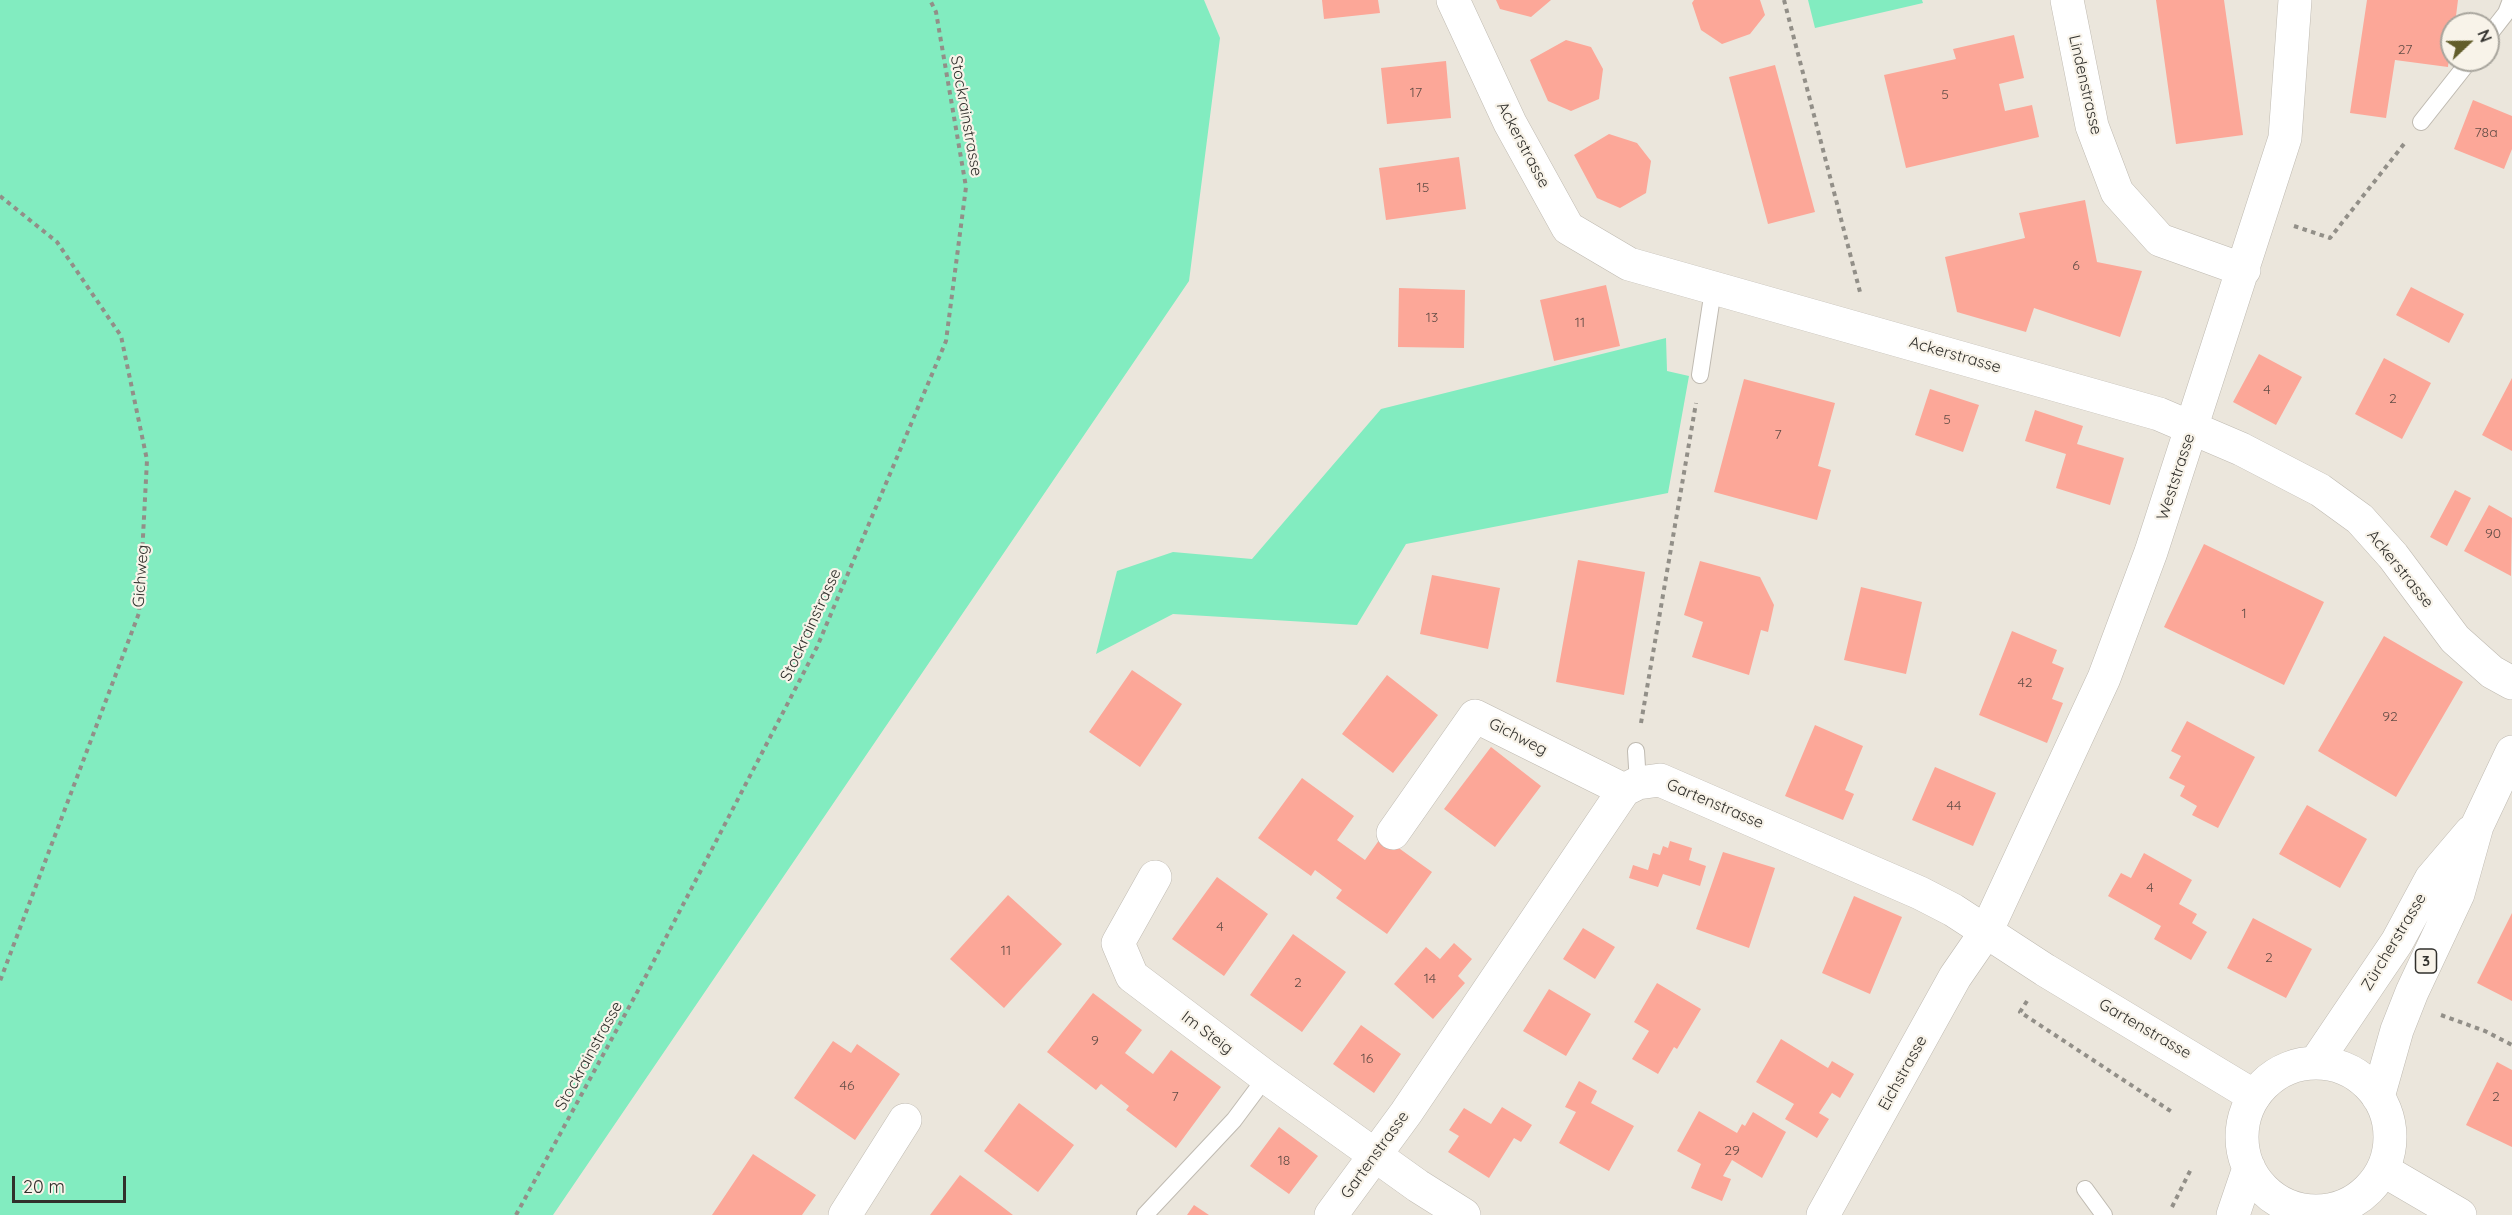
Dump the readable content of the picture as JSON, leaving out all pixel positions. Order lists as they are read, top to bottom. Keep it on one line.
{"streets":{"street":["Lindenstrasse","Ackerstrasse","Weststrasse","Gichweg","Gartenstrasse","Zürcherstrasse","3","Im Steig","Eichstrasse"],"path":["Stockrainstrasse"]},"crossings":[["Lindenstrasse","Weststrasse"],["Ackerstrasse","Weststrasse"],["Weststrasse","Gartenstrasse"],["Weststrasse","Eichstrasse"],["Gichweg","Gartenstrasse"],["Gartenstrasse","Zürcherstrasse"],["Gartenstrasse","Im Steig"],["Gartenstrasse","Eichstrasse"]],"house_numbers":["27","17","5","78a","15","6","13","11","4","2","5","7","90","1","42","92","44","4","4","11","2","14","2","9","16","46","7","2","29","18"],"scale_bar":"20 m","north":"right"}
